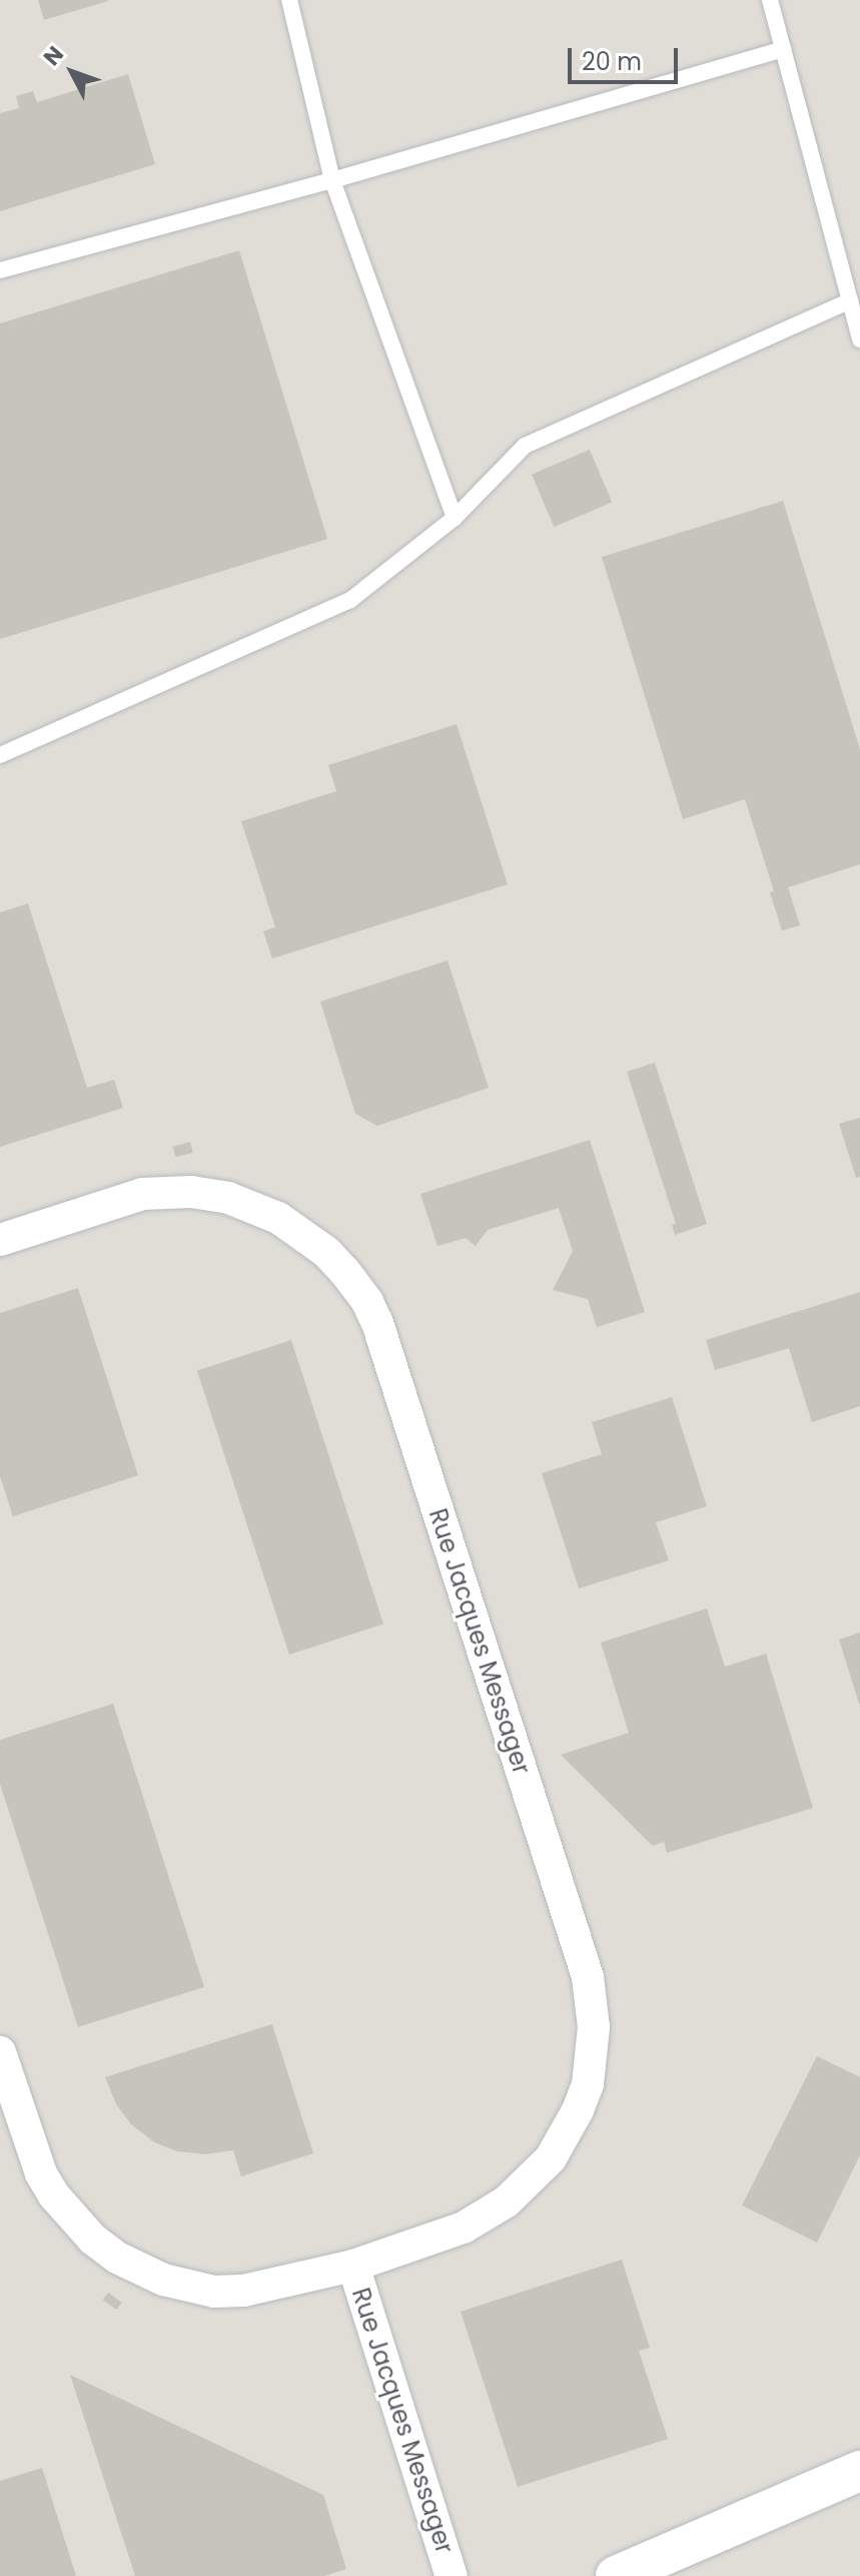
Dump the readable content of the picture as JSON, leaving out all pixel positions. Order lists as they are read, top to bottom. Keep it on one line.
{"streets":{"street":["Rue Jacques Messager"]},"scale_bar":"20 m","north":"top left"}
